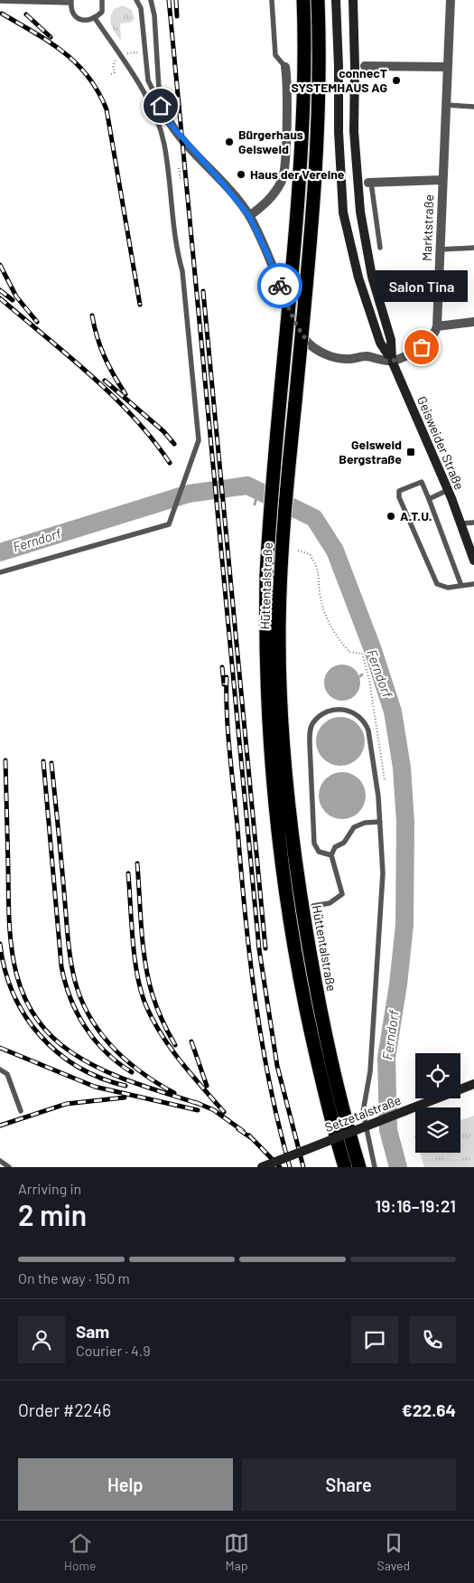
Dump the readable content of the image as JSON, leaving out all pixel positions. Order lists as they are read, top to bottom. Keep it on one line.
{"streets":{"highway":["Hüttentalstraße"],"main road":["Geisweider Straße","Setzetalstraße"],"street":["Marktstraße"]},"water":["Ferndorf"],"places":{"other":["connecT SYSTEMHAUS AG","Bürgerhaus Geisweid","Haus der Vereine","Salon Tina","A.T.U."],"transit":["Geisweid Bergstraße"]},"page":{"bubble":"Salon Tina","heading":["2 min","Arriving in","19:16–19:21"],"panel":["Sam","Courier · 4.9","Order #2246","€22.64"],"bar":"On the way · 150 m","buttons":["Help","Share"],"tabs":["Home","Map","Saved"]}}
